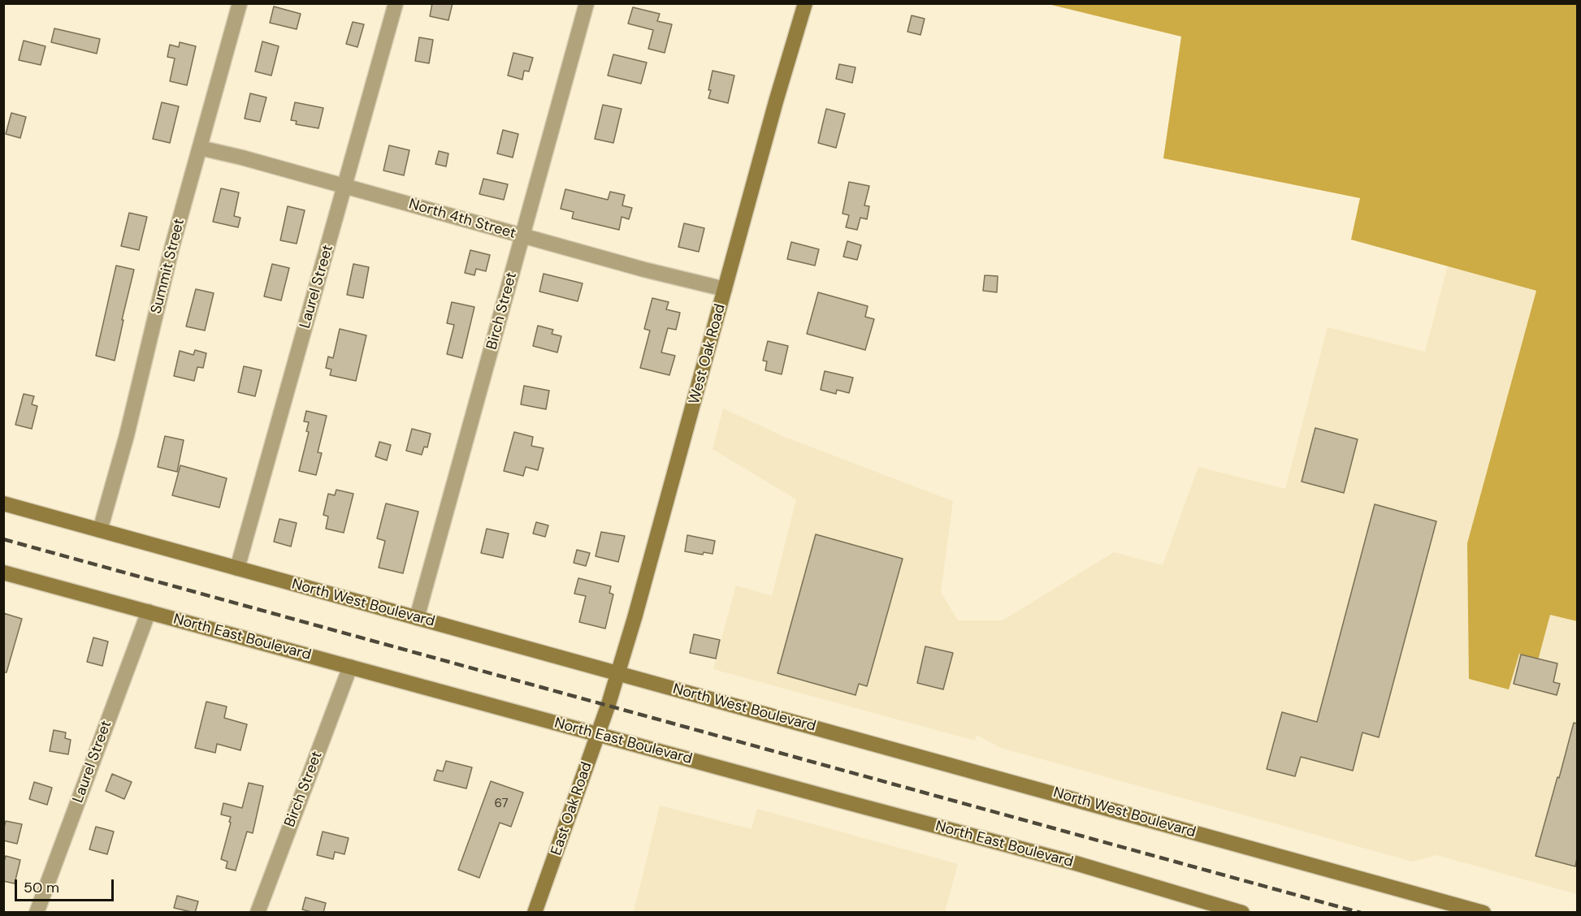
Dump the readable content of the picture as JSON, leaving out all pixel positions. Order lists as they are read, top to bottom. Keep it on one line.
{"streets":{"main road":["West Oak Road","North West Boulevard","North East Boulevard","East Oak Road"],"street":["North 4th Street","Summit Street","Laurel Street","Birch Street"]},"crossings":[["North 4th Street","Summit Street"],["North 4th Street","Laurel Street"],["North 4th Street","Birch Street"],["North 4th Street","West Oak Road"],["Summit Street","North West Boulevard"],["Laurel Street","North West Boulevard"],["Laurel Street","North East Boulevard"],["Birch Street","North West Boulevard"],["Birch Street","North East Boulevard"],["West Oak Road","North West Boulevard"],["West Oak Road","East Oak Road"],["North East Boulevard","East Oak Road"]],"house_numbers":["67"],"scale_bar":"50 m"}
